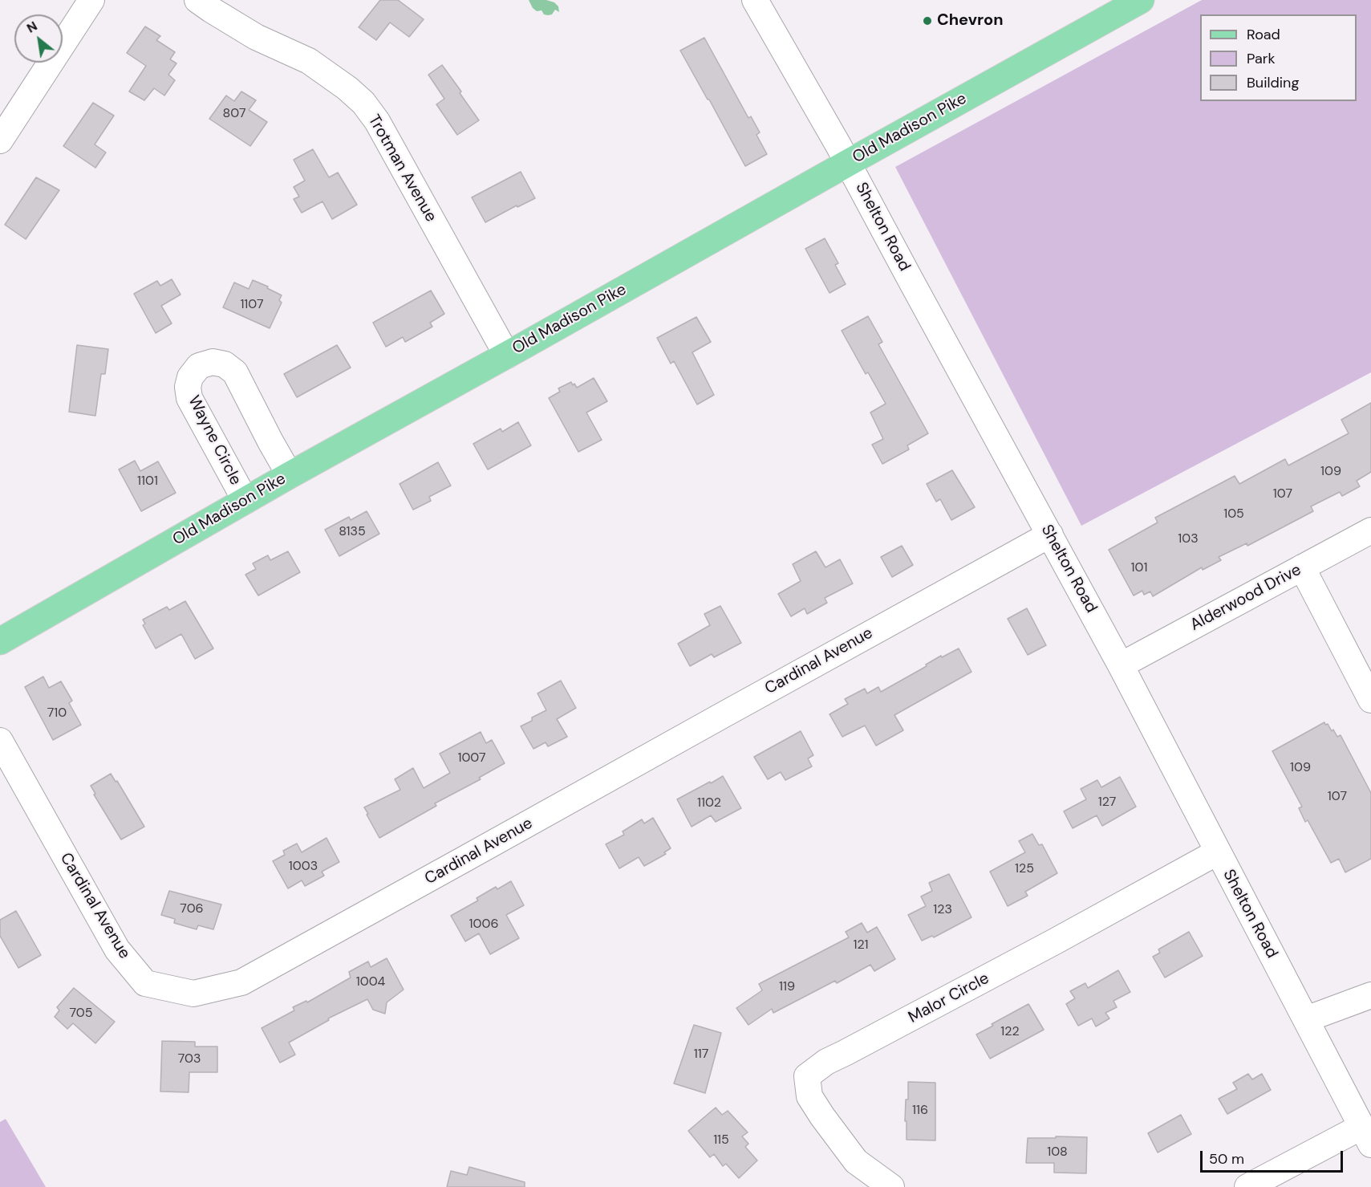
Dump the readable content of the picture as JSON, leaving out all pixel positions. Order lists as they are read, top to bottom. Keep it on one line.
{"streets":{"main road":["Old Madison Pike"],"street":["Trotman Avenue","Shelton Road","Wayne Circle","Alderwood Drive","Cardinal Avenue","Malor Circle"]},"crossings":[["Old Madison Pike","Trotman Avenue"],["Old Madison Pike","Shelton Road"],["Old Madison Pike","Wayne Circle"],["Shelton Road","Alderwood Drive"],["Shelton Road","Cardinal Avenue"],["Shelton Road","Malor Circle"]],"places":["Chevron"],"house_numbers":["807","1107","109","1101","107","105","8135","103","101","710","1007","109","107","127","1102","1003","125","706","123","1006","121","1004","119","705","122","117","703","116","115","108"],"legend":["Road","Park","Building"],"scale_bar":"50 m","north":"top left"}
